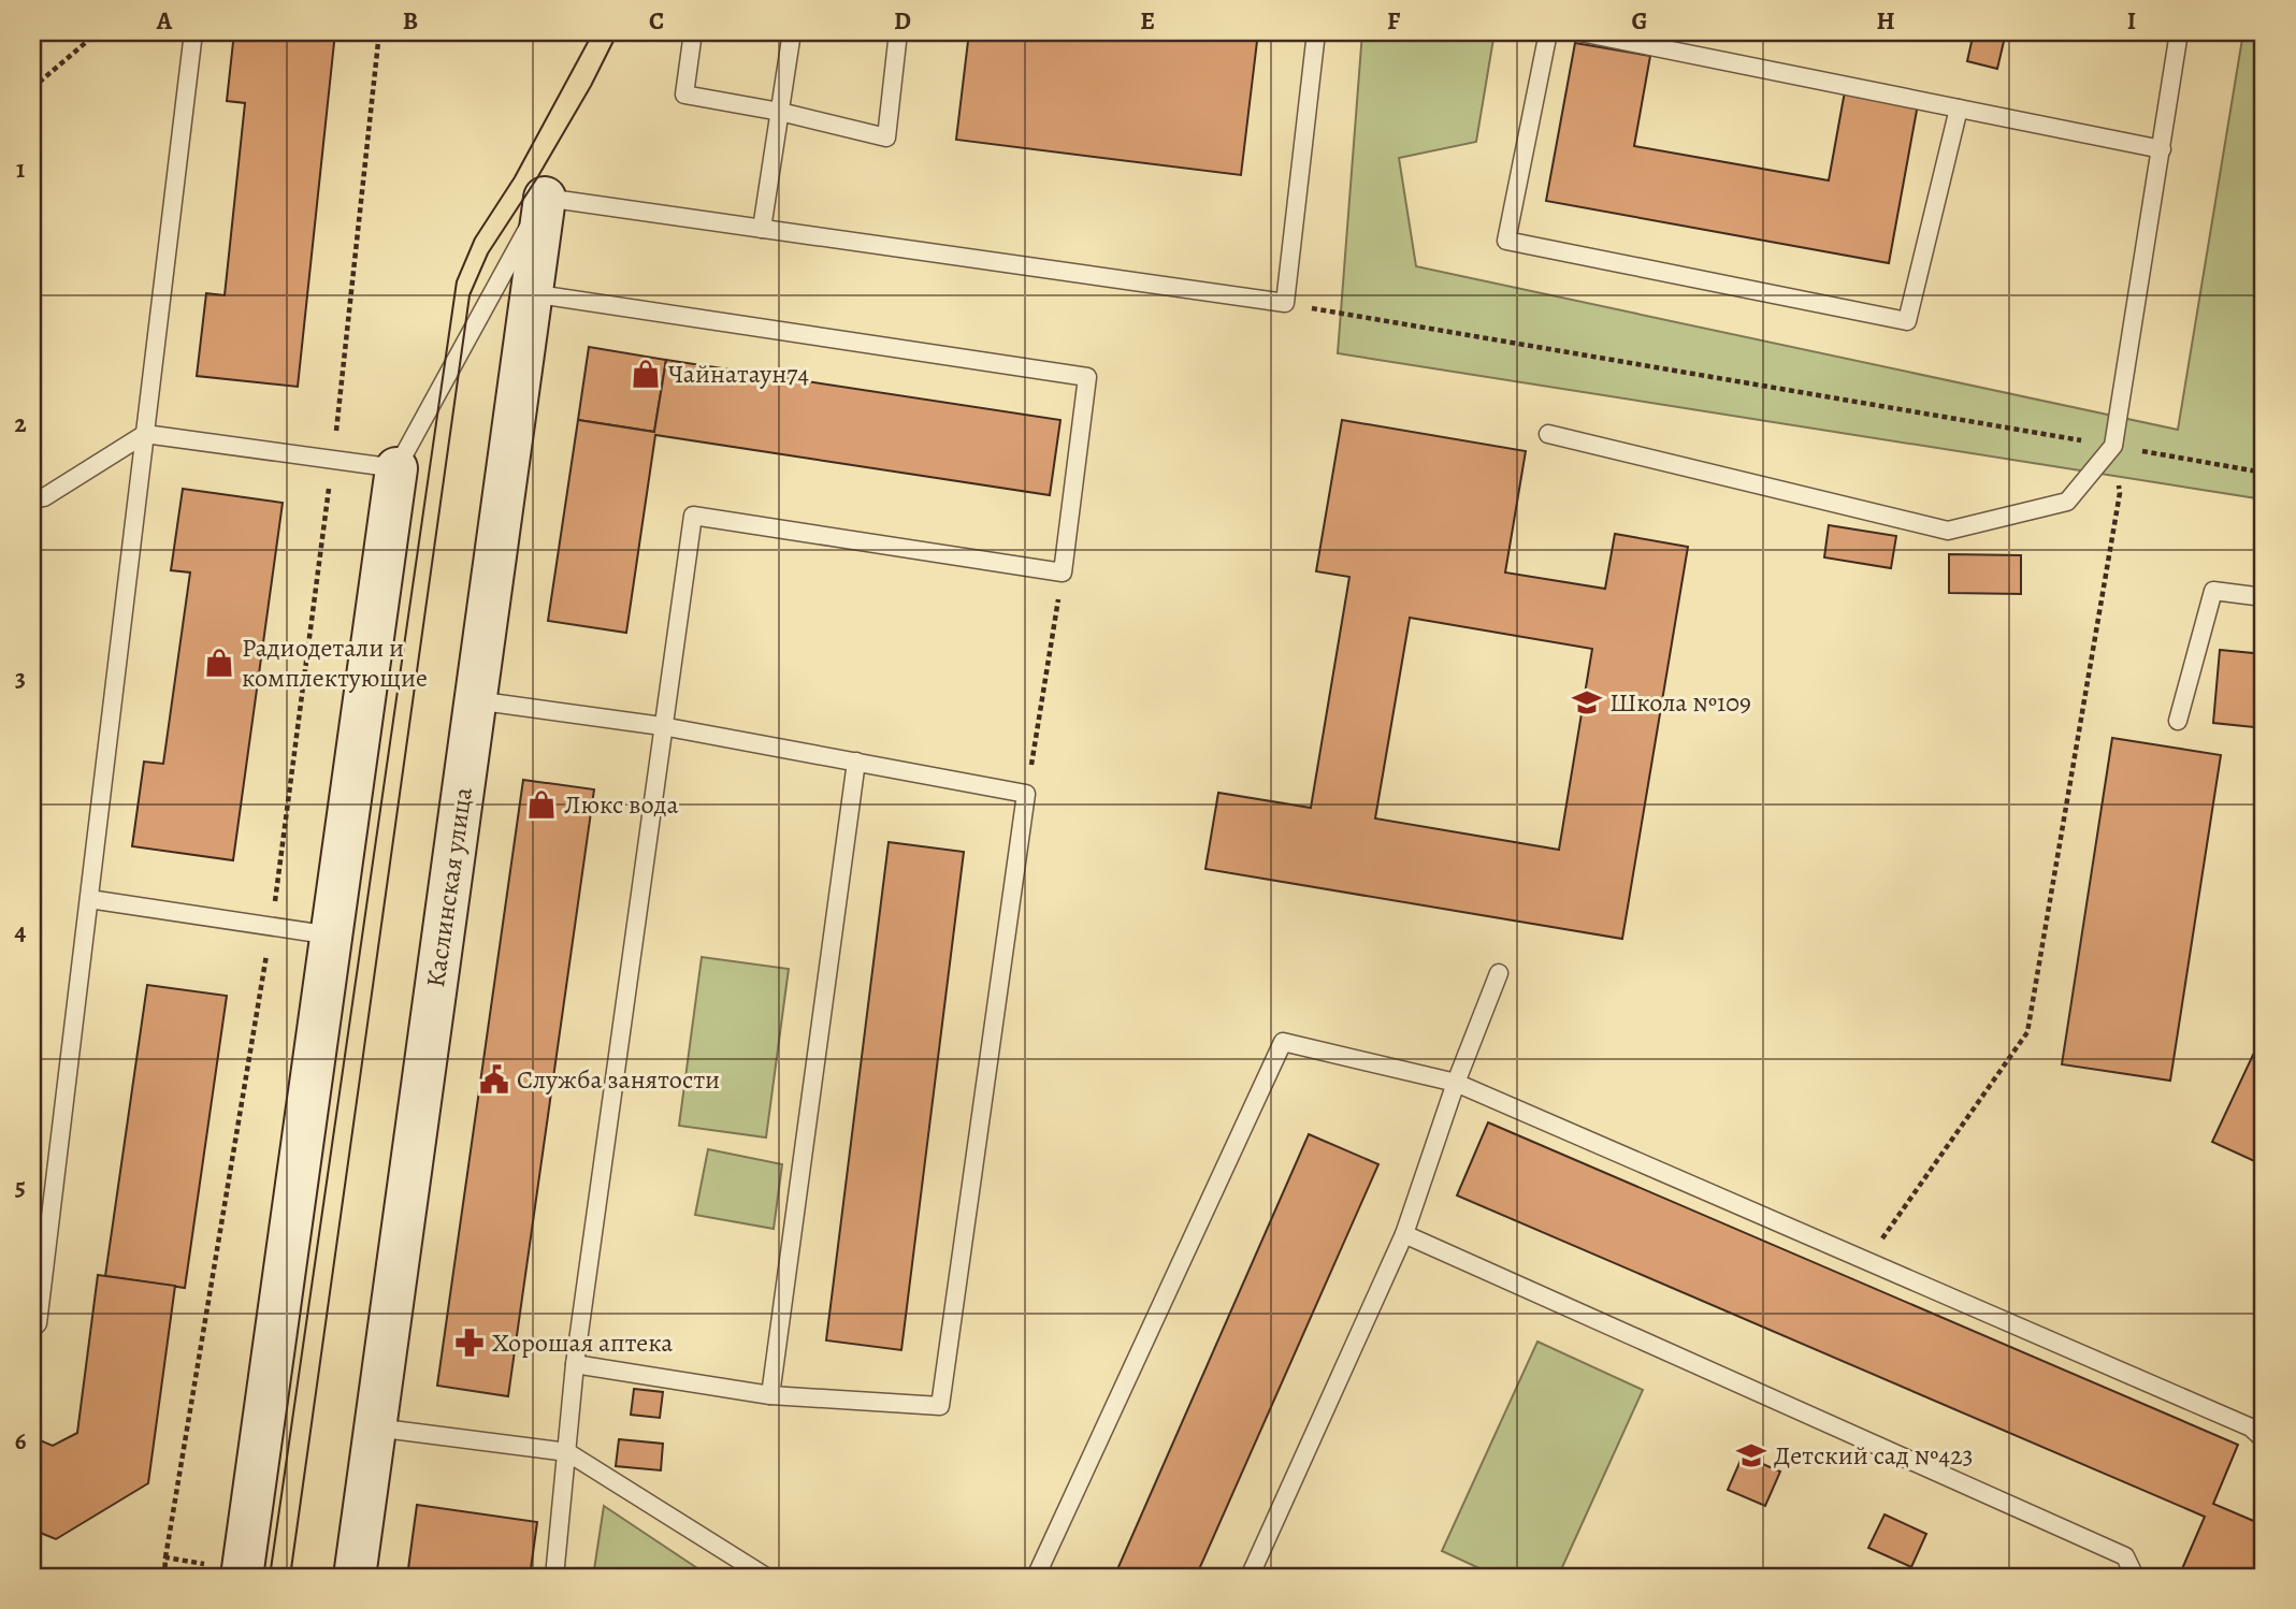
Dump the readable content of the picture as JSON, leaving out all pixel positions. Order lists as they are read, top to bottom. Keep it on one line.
{"streets":{"main road":["Каслинская улица"]},"places":{"shop":["Чайнатаун74","Радиодетали и комплектующие","Люкс вода"],"school or university":["Школа №109","Детский сад №423"],"public building":["Служба занятости"],"pharmacy":["Хорошая аптека"]},"grid":{"columns":["A","B","C","D","E","F","G","H","I"],"rows":["1","2","3","4","5","6"]}}
